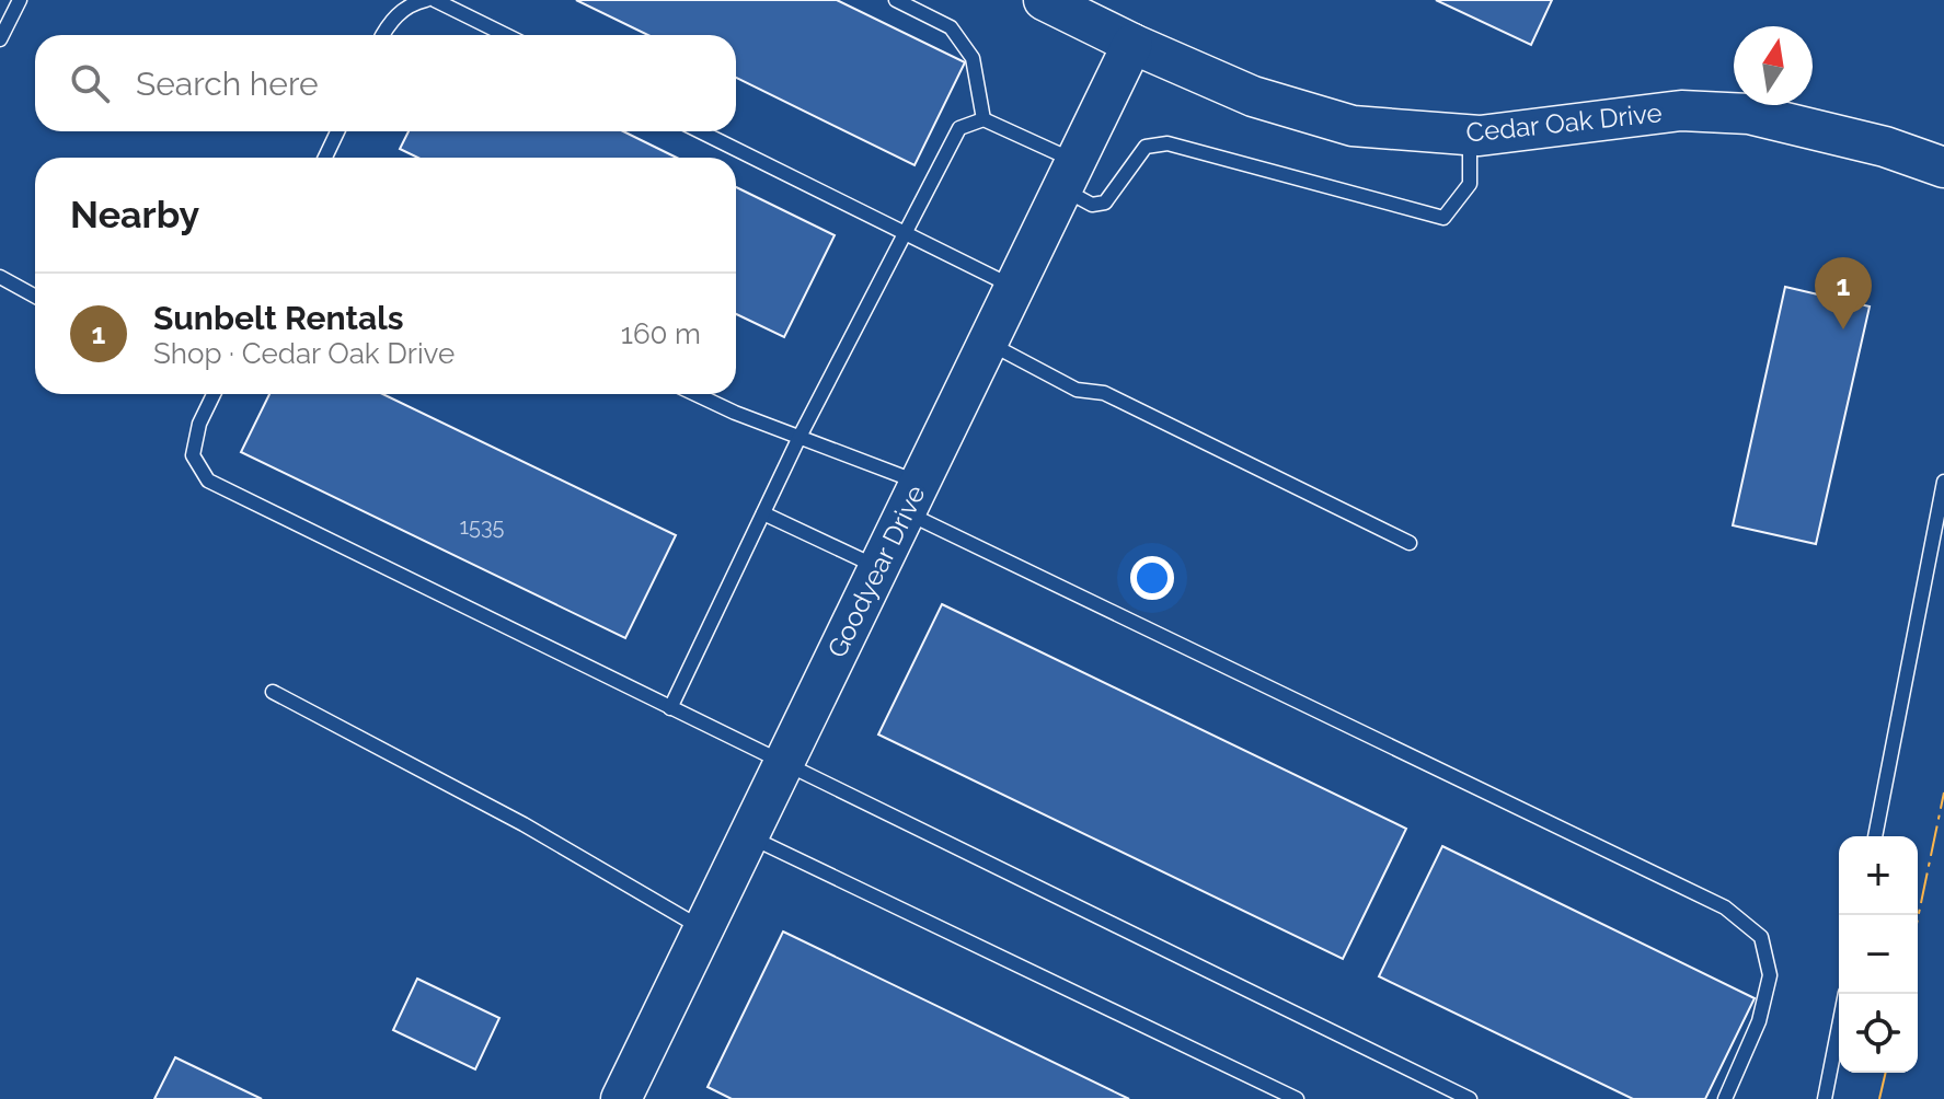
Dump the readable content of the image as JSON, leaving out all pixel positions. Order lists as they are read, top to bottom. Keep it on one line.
{"streets":{"street":["Cedar Oak Drive","Goodyear Drive"]},"crossings":[["Cedar Oak Drive","Goodyear Drive"]],"house_numbers":["1535"],"north":"top","page":{"search":"Search here","heading":"Nearby","pins":"1","list":[{"mark":"1","name":"Sunbelt Rentals","note":"Shop · Cedar Oak Drive","value":"160 m"}],"map_buttons":["+","−"]}}
